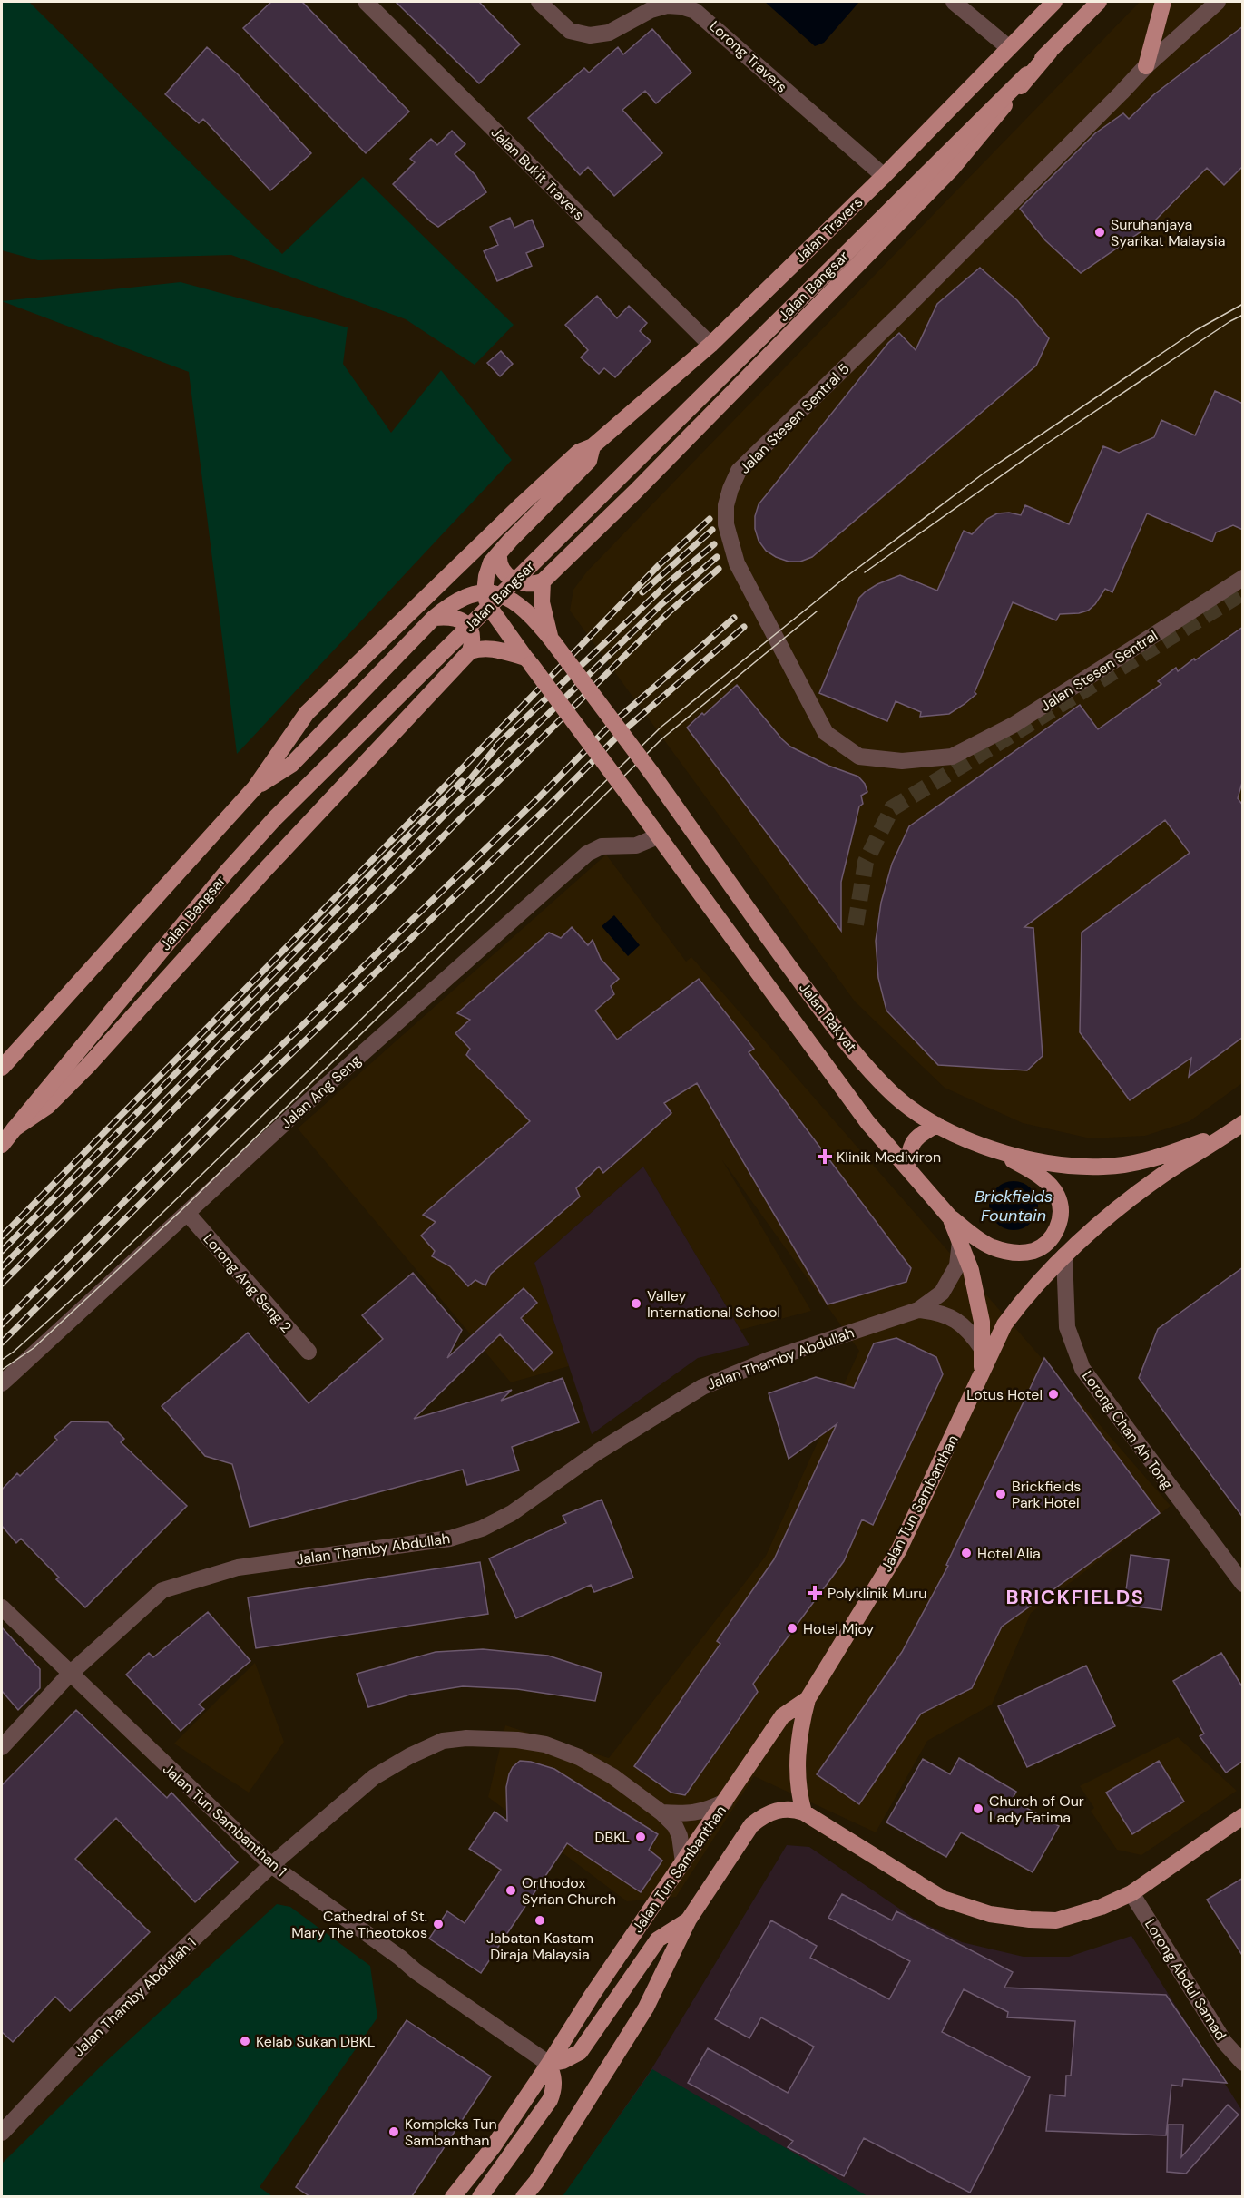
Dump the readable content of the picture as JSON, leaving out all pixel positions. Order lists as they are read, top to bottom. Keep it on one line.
{"streets":{"main road":["Jalan Travers","Jalan Bangsar","Jalan Rakyat","Jalan Tun Sambanthan"],"street":["Lorong Travers","Jalan Bukit Travers","Jalan Stesen Sentral 5","Jalan Stesen Sentral","Jalan Ang Seng","Lorong Ang Seng 2","Jalan Thamby Abdullah","Lorong Chan Ah Tong","Jalan Tun Sambanthan 1","Lorong Abdul Samad","Jalan Thamby Abdullah 1"]},"crossings":[["Lorong Travers","Jalan Travers"],["Jalan Bukit Travers","Jalan Travers"],["Jalan Stesen Sentral 5","Jalan Stesen Sentral"],["Jalan Rakyat","Jalan Ang Seng"],["Jalan Rakyat","Jalan Thamby Abdullah"],["Jalan Rakyat","Jalan Tun Sambanthan"],["Jalan Ang Seng","Lorong Ang Seng 2"],["Jalan Thamby Abdullah","Jalan Tun Sambanthan 1"],["Lorong Chan Ah Tong","Jalan Tun Sambanthan"],["Jalan Tun Sambanthan","Jalan Tun Sambanthan 1"],["Jalan Tun Sambanthan","Jalan Thamby Abdullah 1"],["Jalan Tun Sambanthan 1","Jalan Thamby Abdullah 1"]],"districts":["BRICKFIELDS"],"water":["Brickfields Fountain"],"places":{"other":["Suruhanjaya Syarikat Malaysia","Valley International School","Lotus Hotel","Brickfields Park Hotel","Hotel Alia","Hotel Mjoy","Church of Our Lady Fatima","DBKL","Orthodox Syrian Church","Jabatan Kastam Diraja Malaysia","Cathedral of St. Mary The Theotokos","Kelab Sukan DBKL","Kompleks Tun Sambanthan"],"health":["Klinik Mediviron","Polyklinik Muru"]}}
